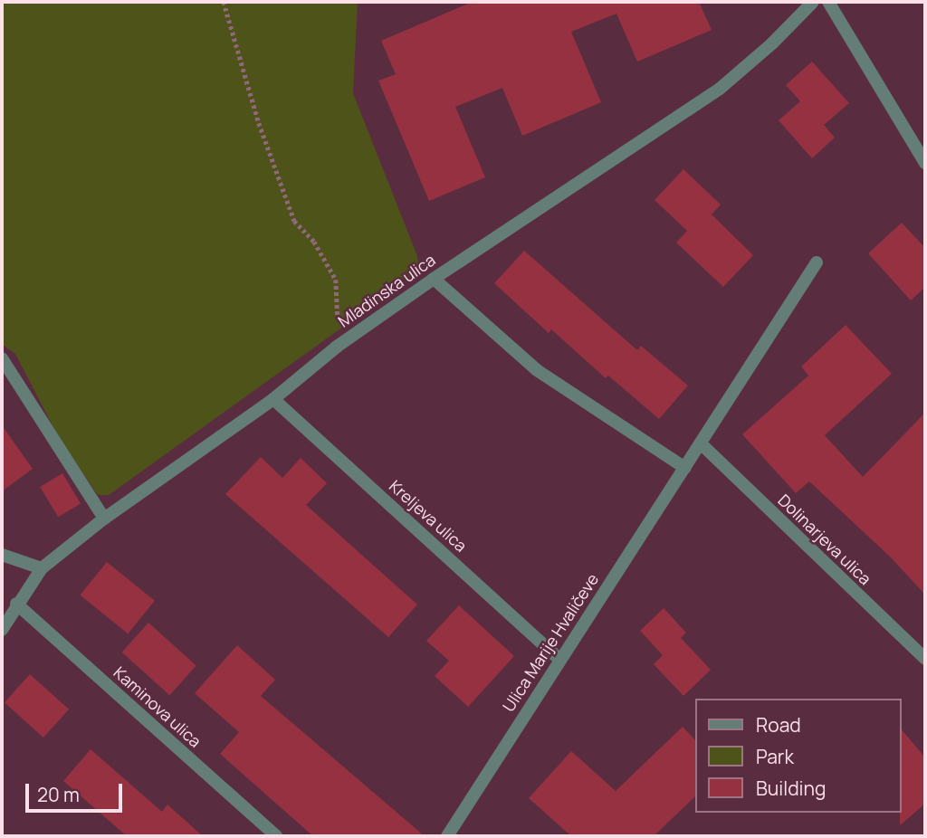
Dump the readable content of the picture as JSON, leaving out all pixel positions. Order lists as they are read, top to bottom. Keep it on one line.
{"streets":{"street":["Mladinska ulica","Kreljeva ulica","Dolinarjeva ulica","Ulica Marije Hvaličeve","Kaminova ulica"]},"crossings":[["Mladinska ulica","Kreljeva ulica"],["Mladinska ulica","Kaminova ulica"],["Kreljeva ulica","Ulica Marije Hvaličeve"],["Dolinarjeva ulica","Ulica Marije Hvaličeve"]],"legend":["Road","Park","Building"],"scale_bar":"20 m"}
